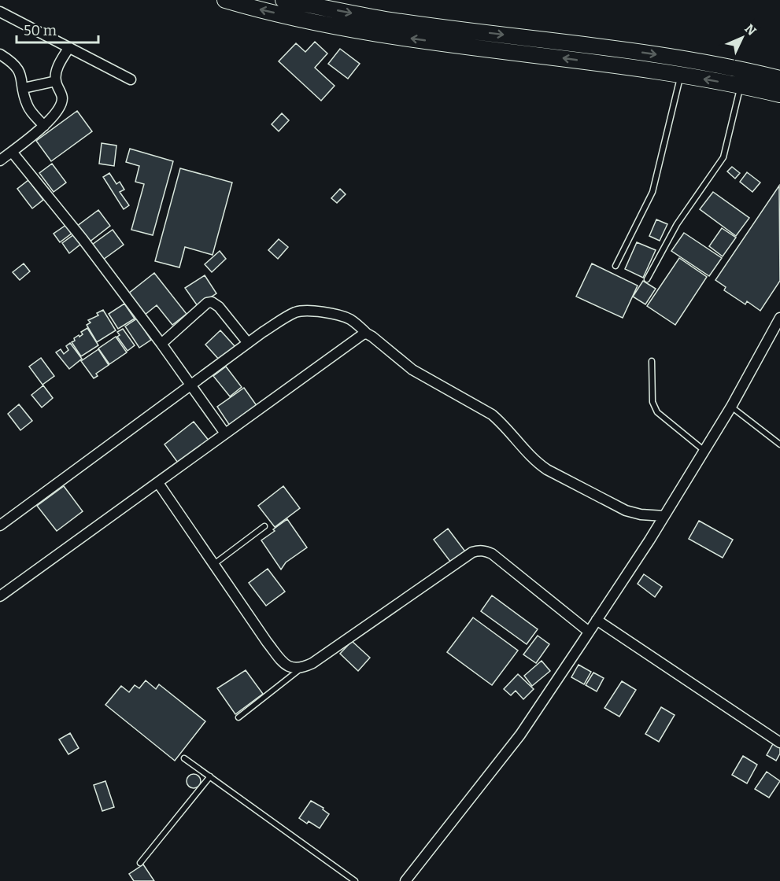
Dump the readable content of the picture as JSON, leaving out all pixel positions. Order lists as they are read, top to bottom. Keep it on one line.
{"scale_bar":"50 m","north":"top right"}
